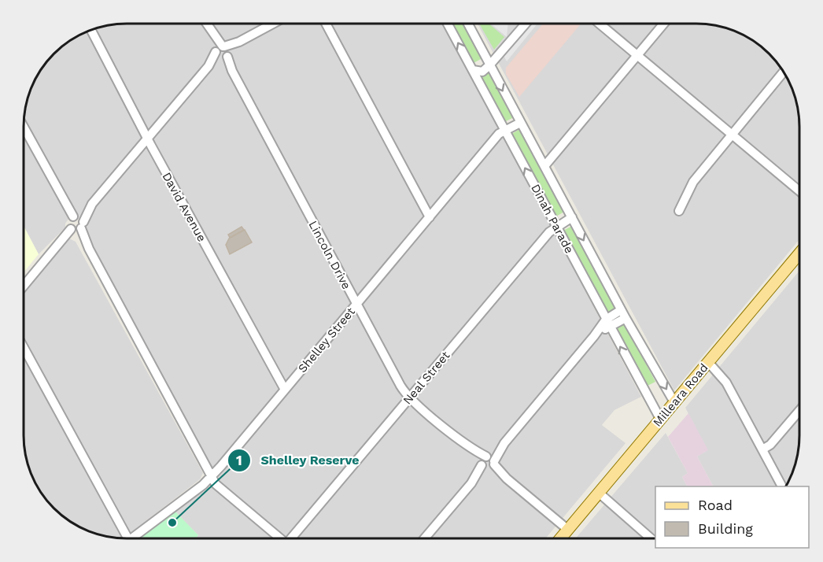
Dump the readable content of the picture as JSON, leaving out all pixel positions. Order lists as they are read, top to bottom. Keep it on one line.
{"streets":{"main road":["Milleara Road"],"street":["David Avenue","Dinah Parade","Lincoln Drive","Shelley Street","Neal Street"]},"crossings":[["David Avenue","Shelley Street"],["Dinah Parade","Shelley Street"],["Dinah Parade","Neal Street"],["Dinah Parade","Milleara Road"],["Lincoln Drive","Shelley Street"],["Lincoln Drive","Neal Street"],["Lincoln Drive","Milleara Road"]],"places":["Shelley Reserve"],"legend":["Road","Building"]}
